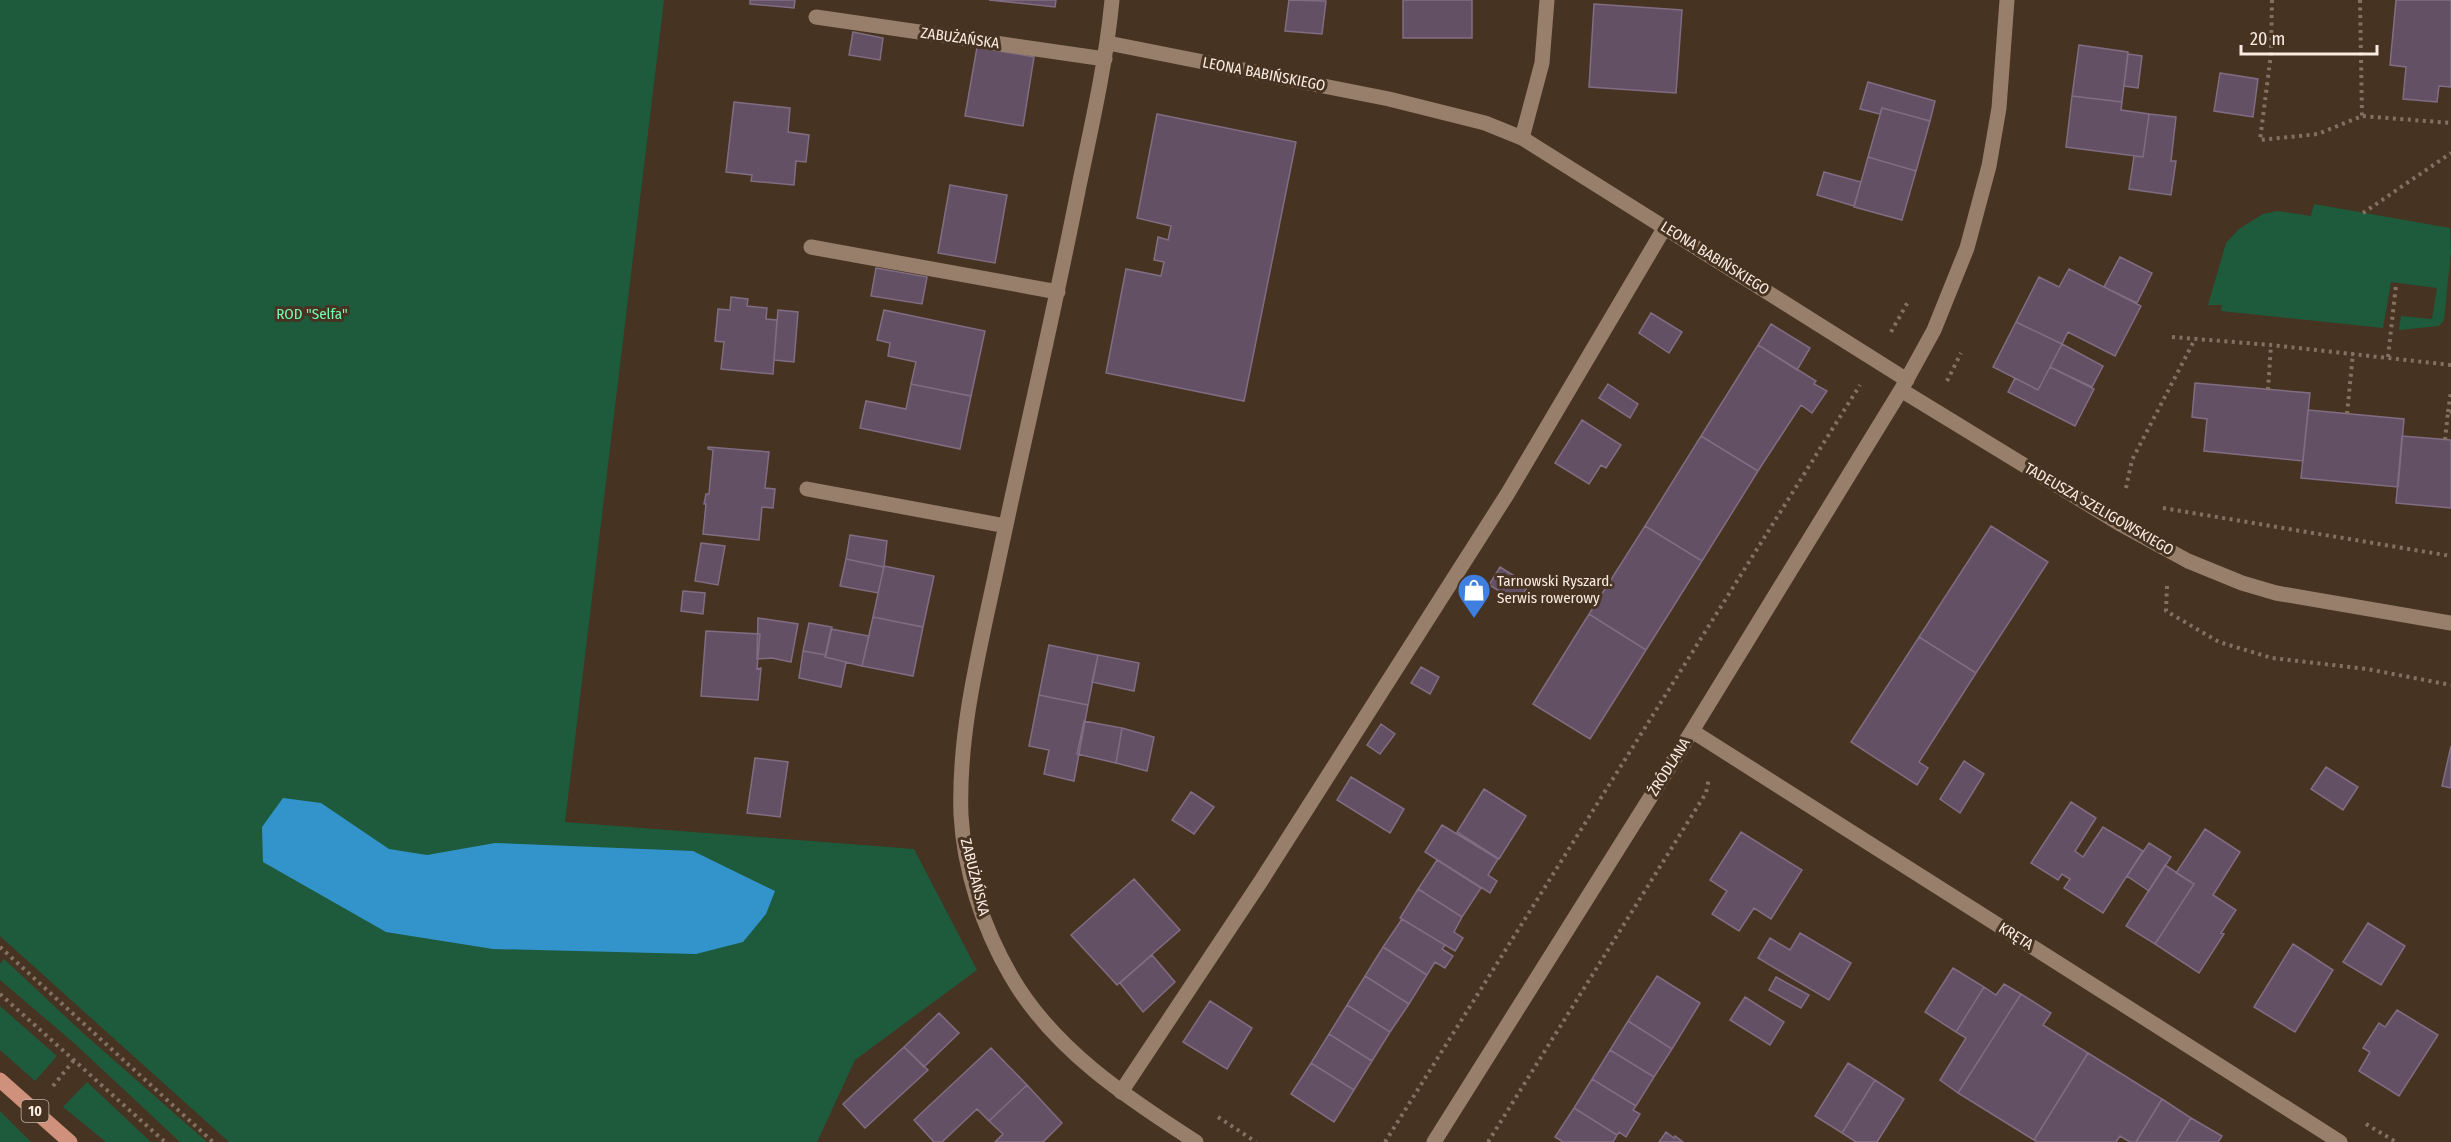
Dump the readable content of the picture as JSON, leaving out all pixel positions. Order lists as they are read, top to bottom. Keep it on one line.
{"streets":{"main road":["10"],"street":["ZABUŻAŃSKA","LEONA BABIŃSKIEGO","TADEUSZA SZELIGOWSKIEGO","ŹRÓDLANA","KRĘTA"]},"crossings":[["ZABUŻAŃSKA","LEONA BABIŃSKIEGO"],["LEONA BABIŃSKIEGO","TADEUSZA SZELIGOWSKIEGO"],["LEONA BABIŃSKIEGO","ŹRÓDLANA"],["TADEUSZA SZELIGOWSKIEGO","ŹRÓDLANA"],["ŹRÓDLANA","KRĘTA"]],"parks":["ROD \"Selfa\""],"places":{"shop":["Tarnowski Ryszard. Serwis rowerowy"]},"scale_bar":"20 m"}
